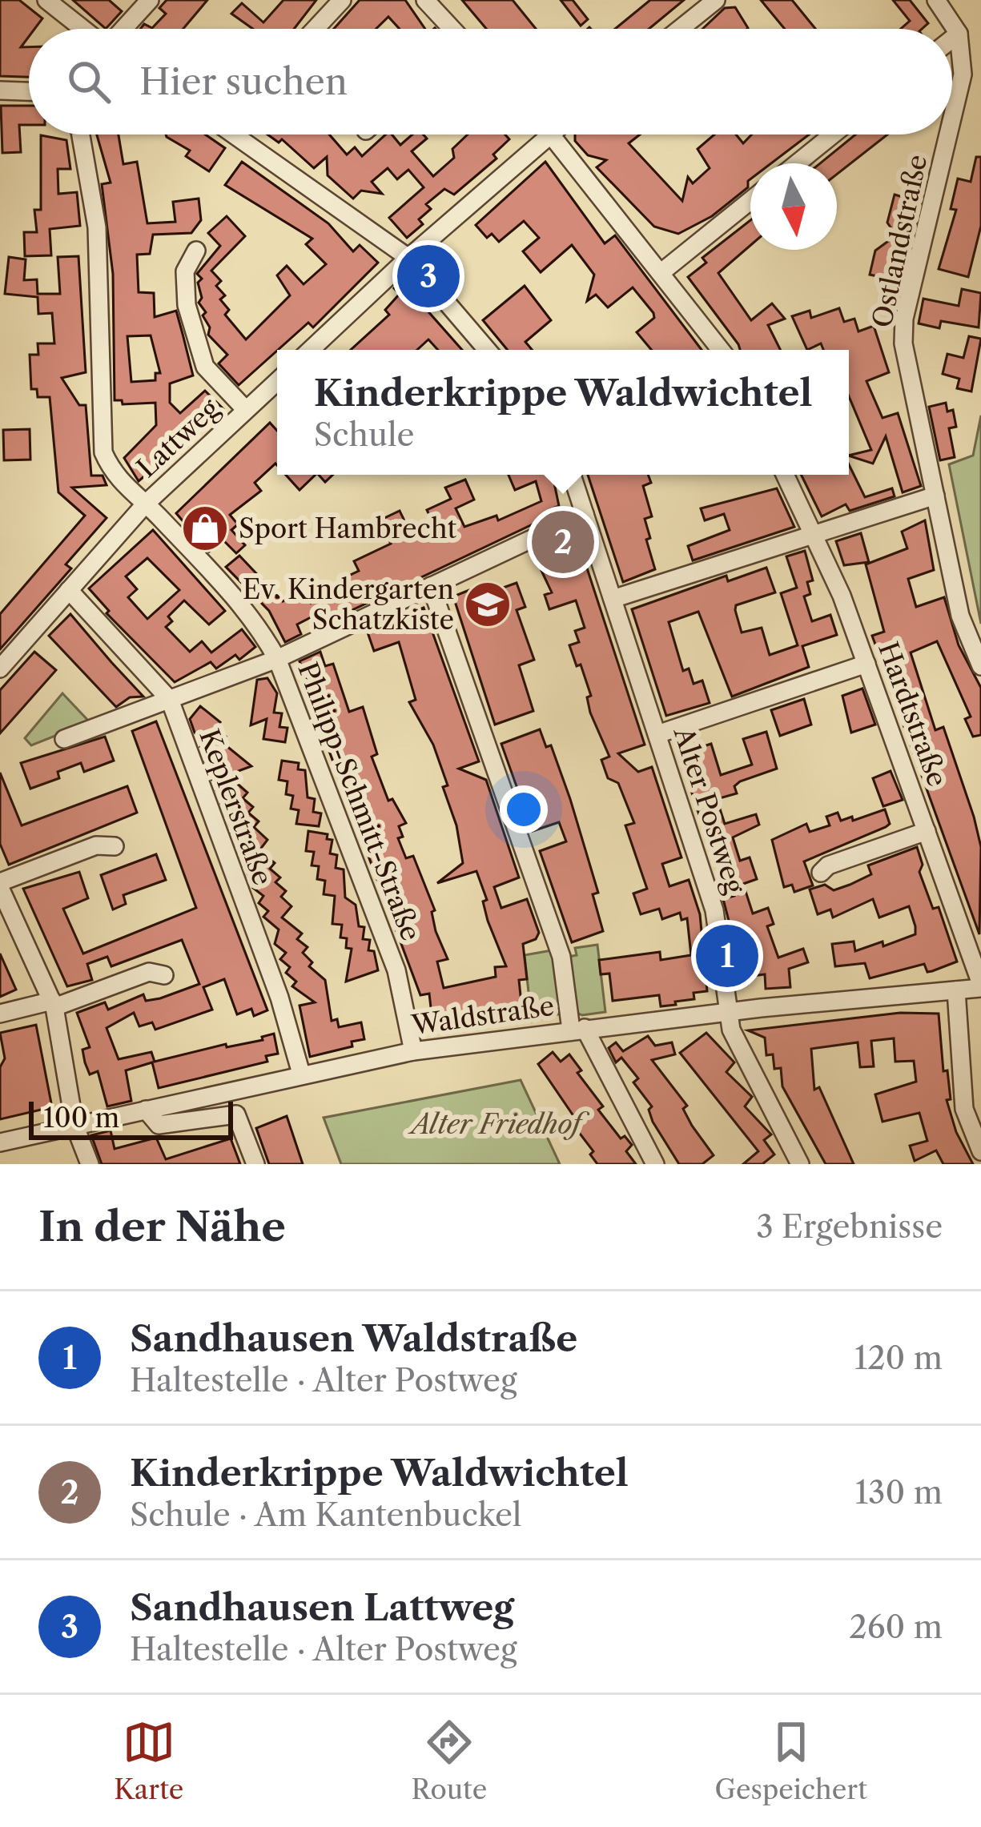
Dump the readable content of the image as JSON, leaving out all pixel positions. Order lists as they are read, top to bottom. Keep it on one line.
{"streets":{"street":["Ostlandstraße","Lattweg","Hardtstraße","Philipp-Schmitt-Straße","Keplerstraße","Alter Postweg","Waldstraße"]},"crossings":[["Lattweg","Philipp-Schmitt-Straße"],["Lattweg","Keplerstraße"],["Hardtstraße","Waldstraße"],["Philipp-Schmitt-Straße","Waldstraße"],["Keplerstraße","Waldstraße"],["Alter Postweg","Waldstraße"]],"parks":["Alter Friedhof"],"places":{"shop":["Sport Hambrecht"],"school or university":["Ev. Kindergarten Schatzkiste"]},"scale_bar":"100 m","north":"bottom","page":{"search":"Hier suchen","pins":["3","2","1"],"popup":["Kinderkrippe Waldwichtel","Schule"],"scale":"100 m","heading":["In der Nähe","3 Ergebnisse"],"list":[{"mark":"1","name":"Sandhausen Waldstraße","note":"Haltestelle · Alter Postweg","value":"120 m"},{"mark":"2","name":"Kinderkrippe Waldwichtel","note":"Schule · Am Kantenbuckel","value":"130 m"},{"mark":"3","name":"Sandhausen Lattweg","note":"Haltestelle · Alter Postweg","value":"260 m"}],"nav":["Karte","Route","Gespeichert"]}}
